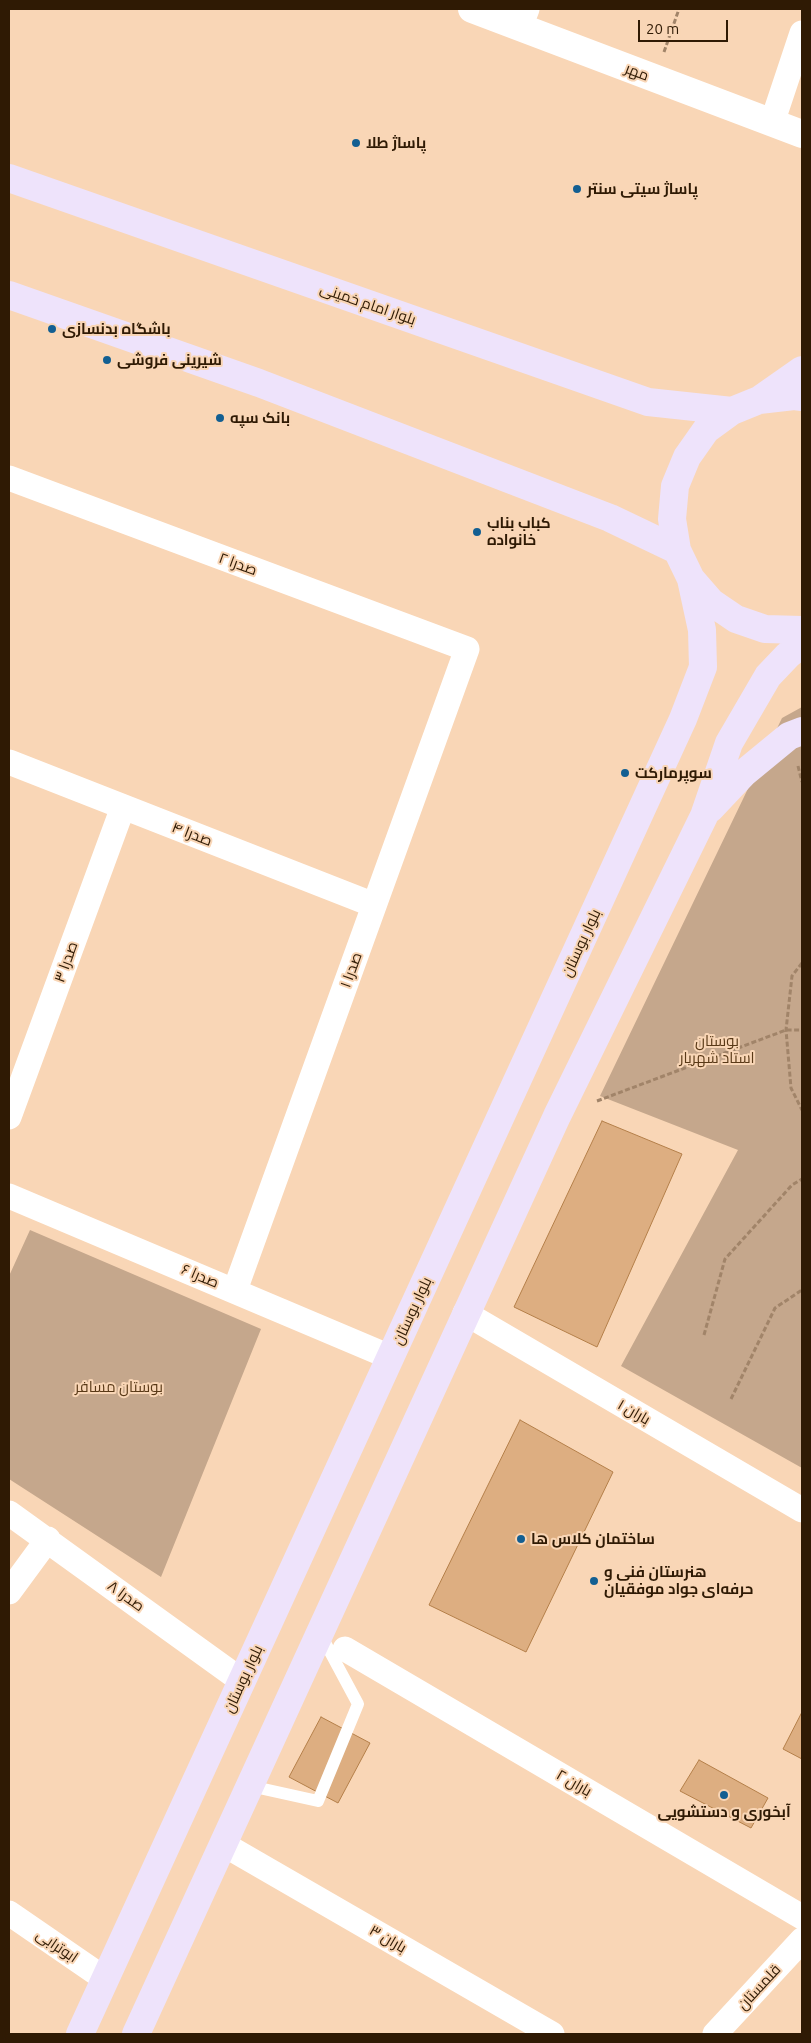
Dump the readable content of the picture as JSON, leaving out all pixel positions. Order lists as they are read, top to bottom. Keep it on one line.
{"streets":{"main road":["بلوار امام خمینی","بلوار بوستان"],"street":["مهر","صدرا ۲","صدرا ۴","صدرا ۳","صدرا ۱","صدرا ۶","باران ۱","صدرا ۸","باران ۲","باران ۳","ابوترابی","قلمستان"]},"crossings":[["صدرا ۲","صدرا ۱"],["صدرا ۴","صدرا ۳"],["صدرا ۴","صدرا ۱"],["بلوار بوستان","صدرا ۶"],["بلوار بوستان","صدرا ۸"],["بلوار بوستان","ابوترابی"],["صدرا ۱","صدرا ۶"]],"parks":["بوستان استاد شهریار","بوستان مسافر"],"places":["پاساژ طلا","پاساژ سیتی سنتر","باشگاه بدنسازی","شیرینی فروشی","بانک سپه","کباب بناب خانواده","سوپرمارکت","ساختمان کلاس ها","هنرستان فنی و حرفه‌ای جواد موفقیان","آبخوری و دستشویی"],"scale_bar":"20 m"}
